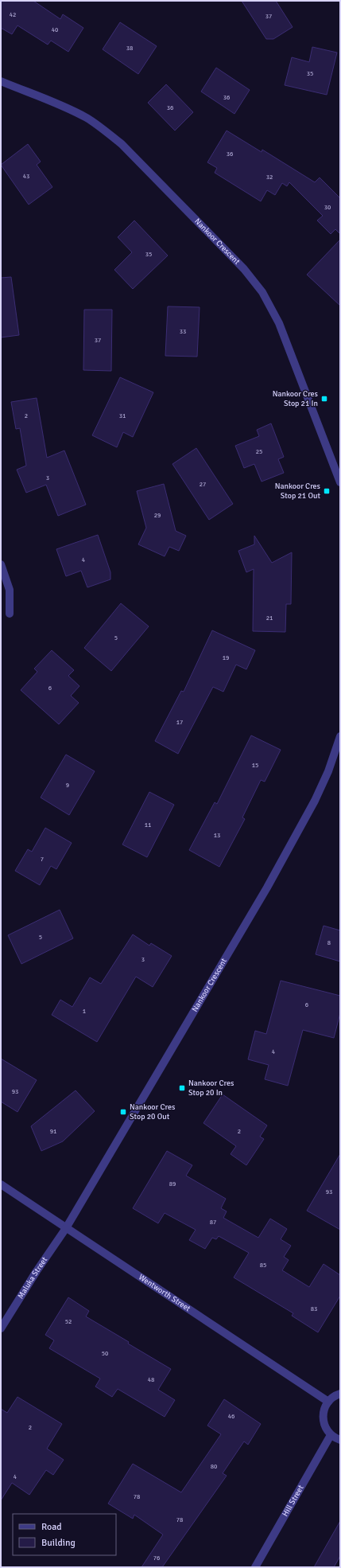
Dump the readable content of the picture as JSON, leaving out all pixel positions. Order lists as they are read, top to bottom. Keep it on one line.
{"streets":{"street":["Nankoor Crescent","Maluka Street","Wentworth Street","Hill Street"]},"crossings":[["Nankoor Crescent","Maluka Street"],["Nankoor Crescent","Wentworth Street"],["Maluka Street","Wentworth Street"]],"places":{"transit":["Nankoor Cres Stop 21 In","Nankoor Cres Stop 21 Out","Nankoor Cres Stop 20 In","Nankoor Cres Stop 20 Out"]},"house_numbers":["42","37","40","38","35","36","36","36","43","32","30","35","33","37","2","31","25","3","27","29","4","21","5","19","6","17","15","9","11","13","7","5","8","3","6","1","4","93","91","2","89","93","87","85","83","52","50","48","46","2","80","4","78","78","76"],"legend":["Road","Building"]}
